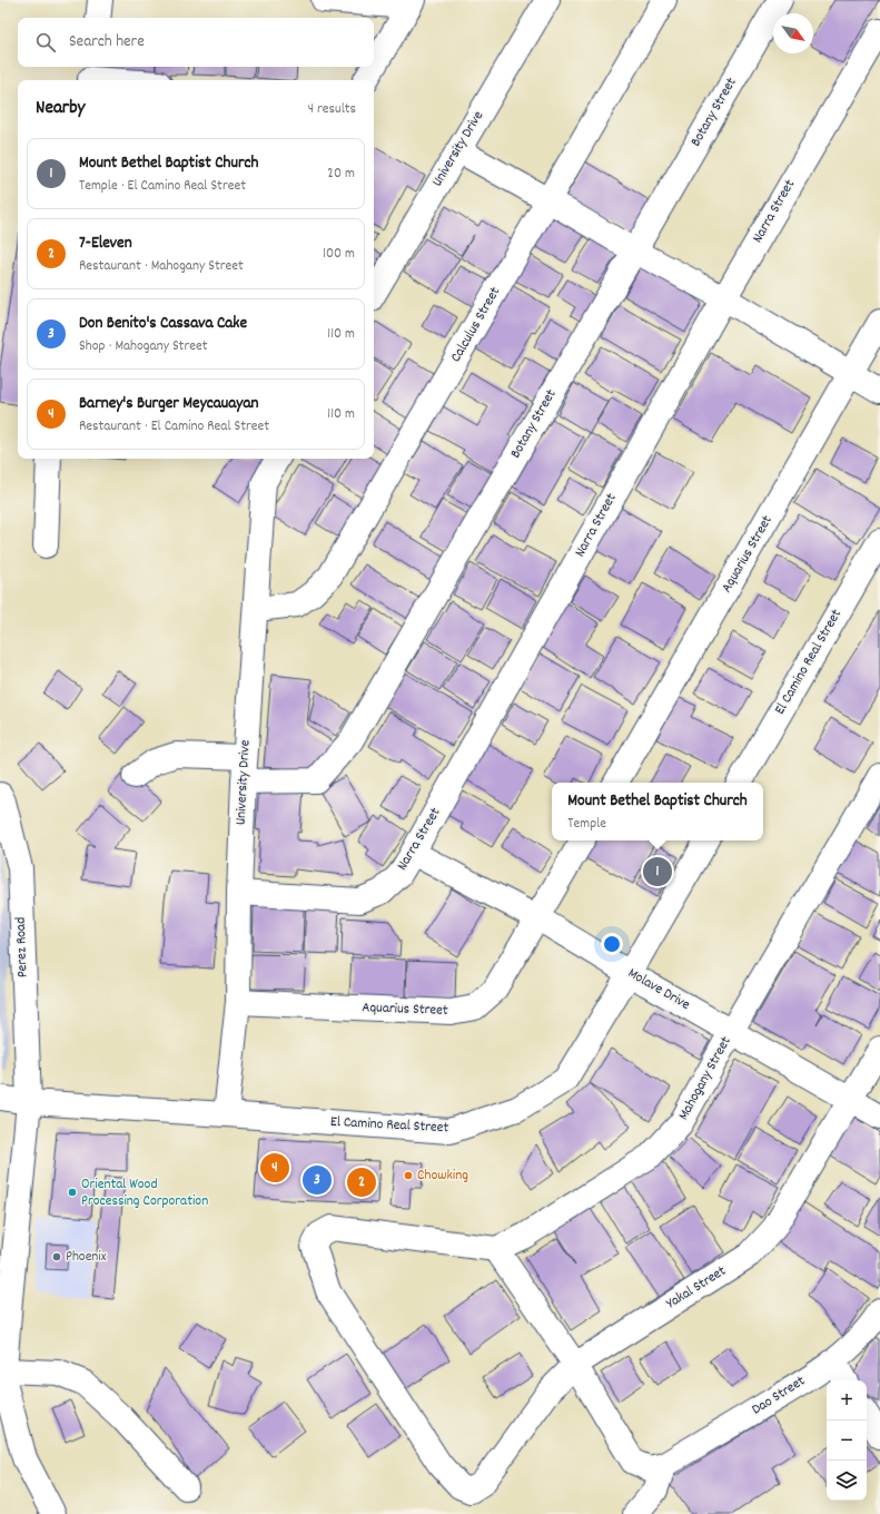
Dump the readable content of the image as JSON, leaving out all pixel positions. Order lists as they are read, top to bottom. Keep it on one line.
{"streets":{"street":["Botany Street","University Drive","Narra Street","Calculus Street","Aquarius Street","El Camino Real Street","Perez Road","Molave Drive","Mahogany Street","Yakal Street","Dao Street"]},"crossings":[["Botany Street","University Drive"],["University Drive","Narra Street"],["University Drive","Calculus Street"],["University Drive","Aquarius Street"],["University Drive","El Camino Real Street"],["Narra Street","Molave Drive"],["Aquarius Street","Molave Drive"],["El Camino Real Street","Perez Road"],["El Camino Real Street","Molave Drive"],["Molave Drive","Mahogany Street"],["Molave Drive","Yakal Street"],["Mahogany Street","Yakal Street"]],"places":["Chowking","Oriental Wood Processing Corporation","Phoenix"],"north":"bottom right","page":{"search":"Search here","heading":["Nearby","4 results"],"list":[{"mark":"1","name":"Mount Bethel Baptist Church","note":"Temple · El Camino Real Street","value":"20 m"},{"mark":"2","name":"7-Eleven","note":"Restaurant · Mahogany Street","value":"100 m"},{"mark":"3","name":"Don Benito's Cassava Cake","note":"Shop · Mahogany Street","value":"110 m"},{"mark":"4","name":"Barney's Burger Meycauayan","note":"Restaurant · El Camino Real Street","value":"110 m"}],"popup":["Mount Bethel Baptist Church","Temple"],"pins":["1","4","3","2"],"map_buttons":["+","−"]}}
